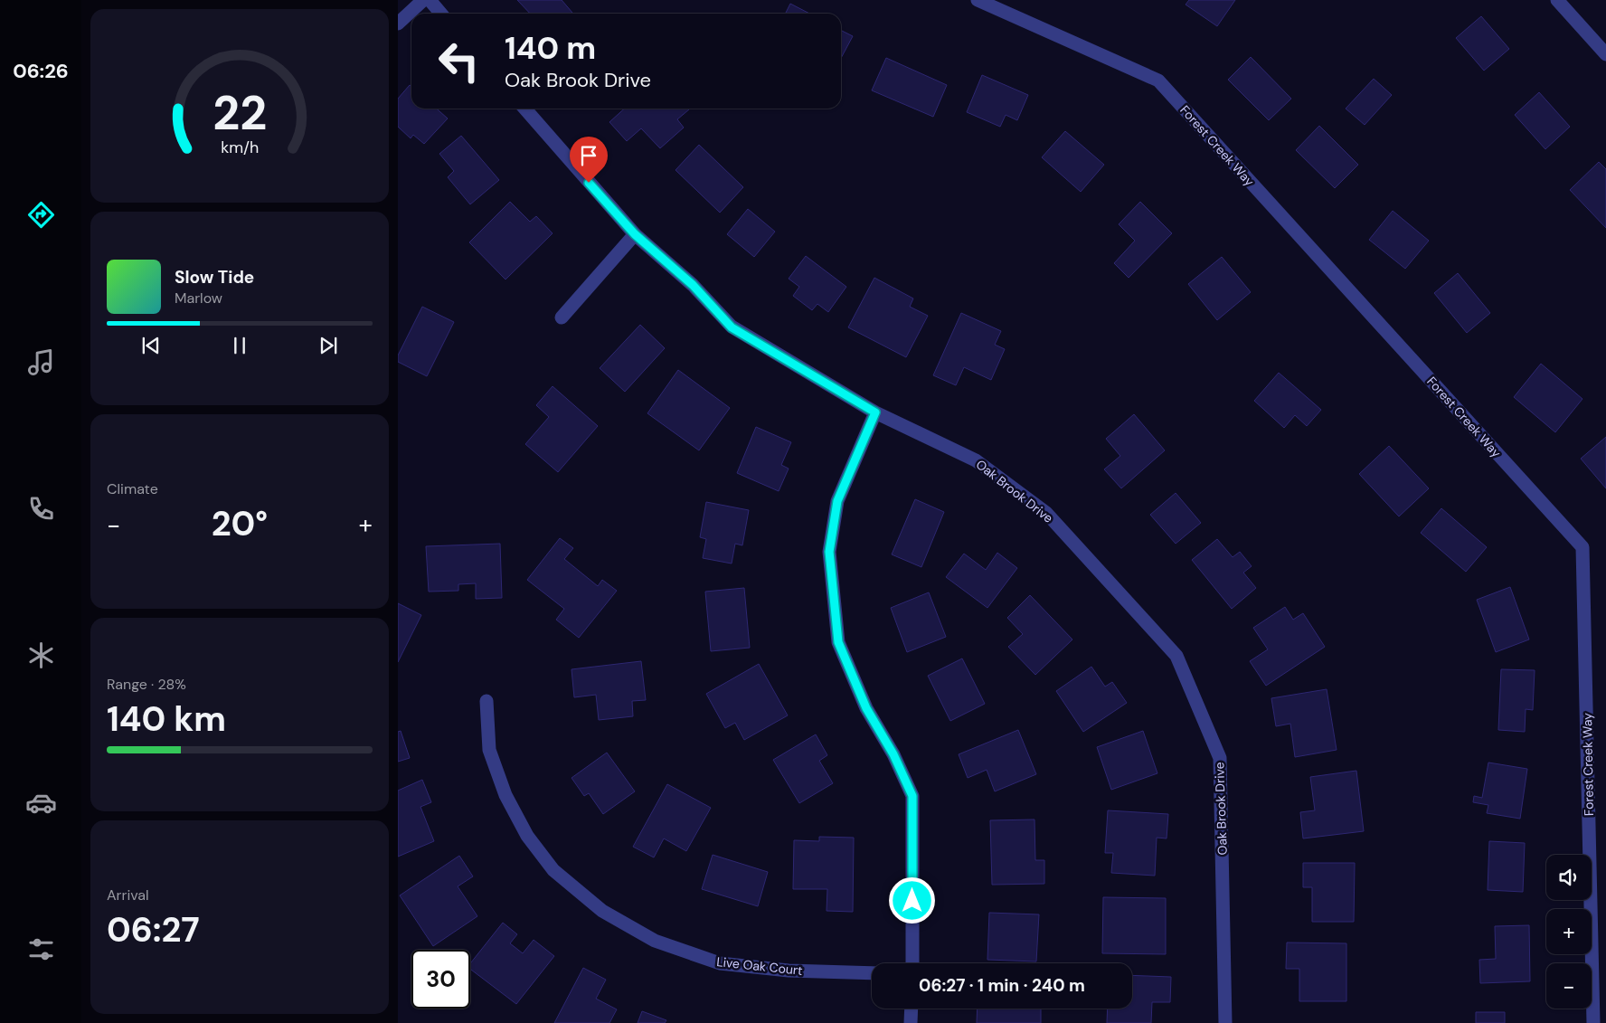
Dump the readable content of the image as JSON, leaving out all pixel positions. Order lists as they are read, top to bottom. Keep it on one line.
{"streets":{"street":["Forest Creek Way","Oak Brook Drive","Live Oak Court"]},"page":{"tabs":"06:26","turn":["140 m","Oak Brook Drive"],"song":["Slow Tide","Marlow"],"tile":["Climate",["Range · 28%","140 km"],["Arrival","06:27"]],"heat":["−","20°","+"],"map_buttons":["+","−"],"limit":"30","trip":"06:27 · 1 min · 240 m","gauge":["22","km/h"]}}
